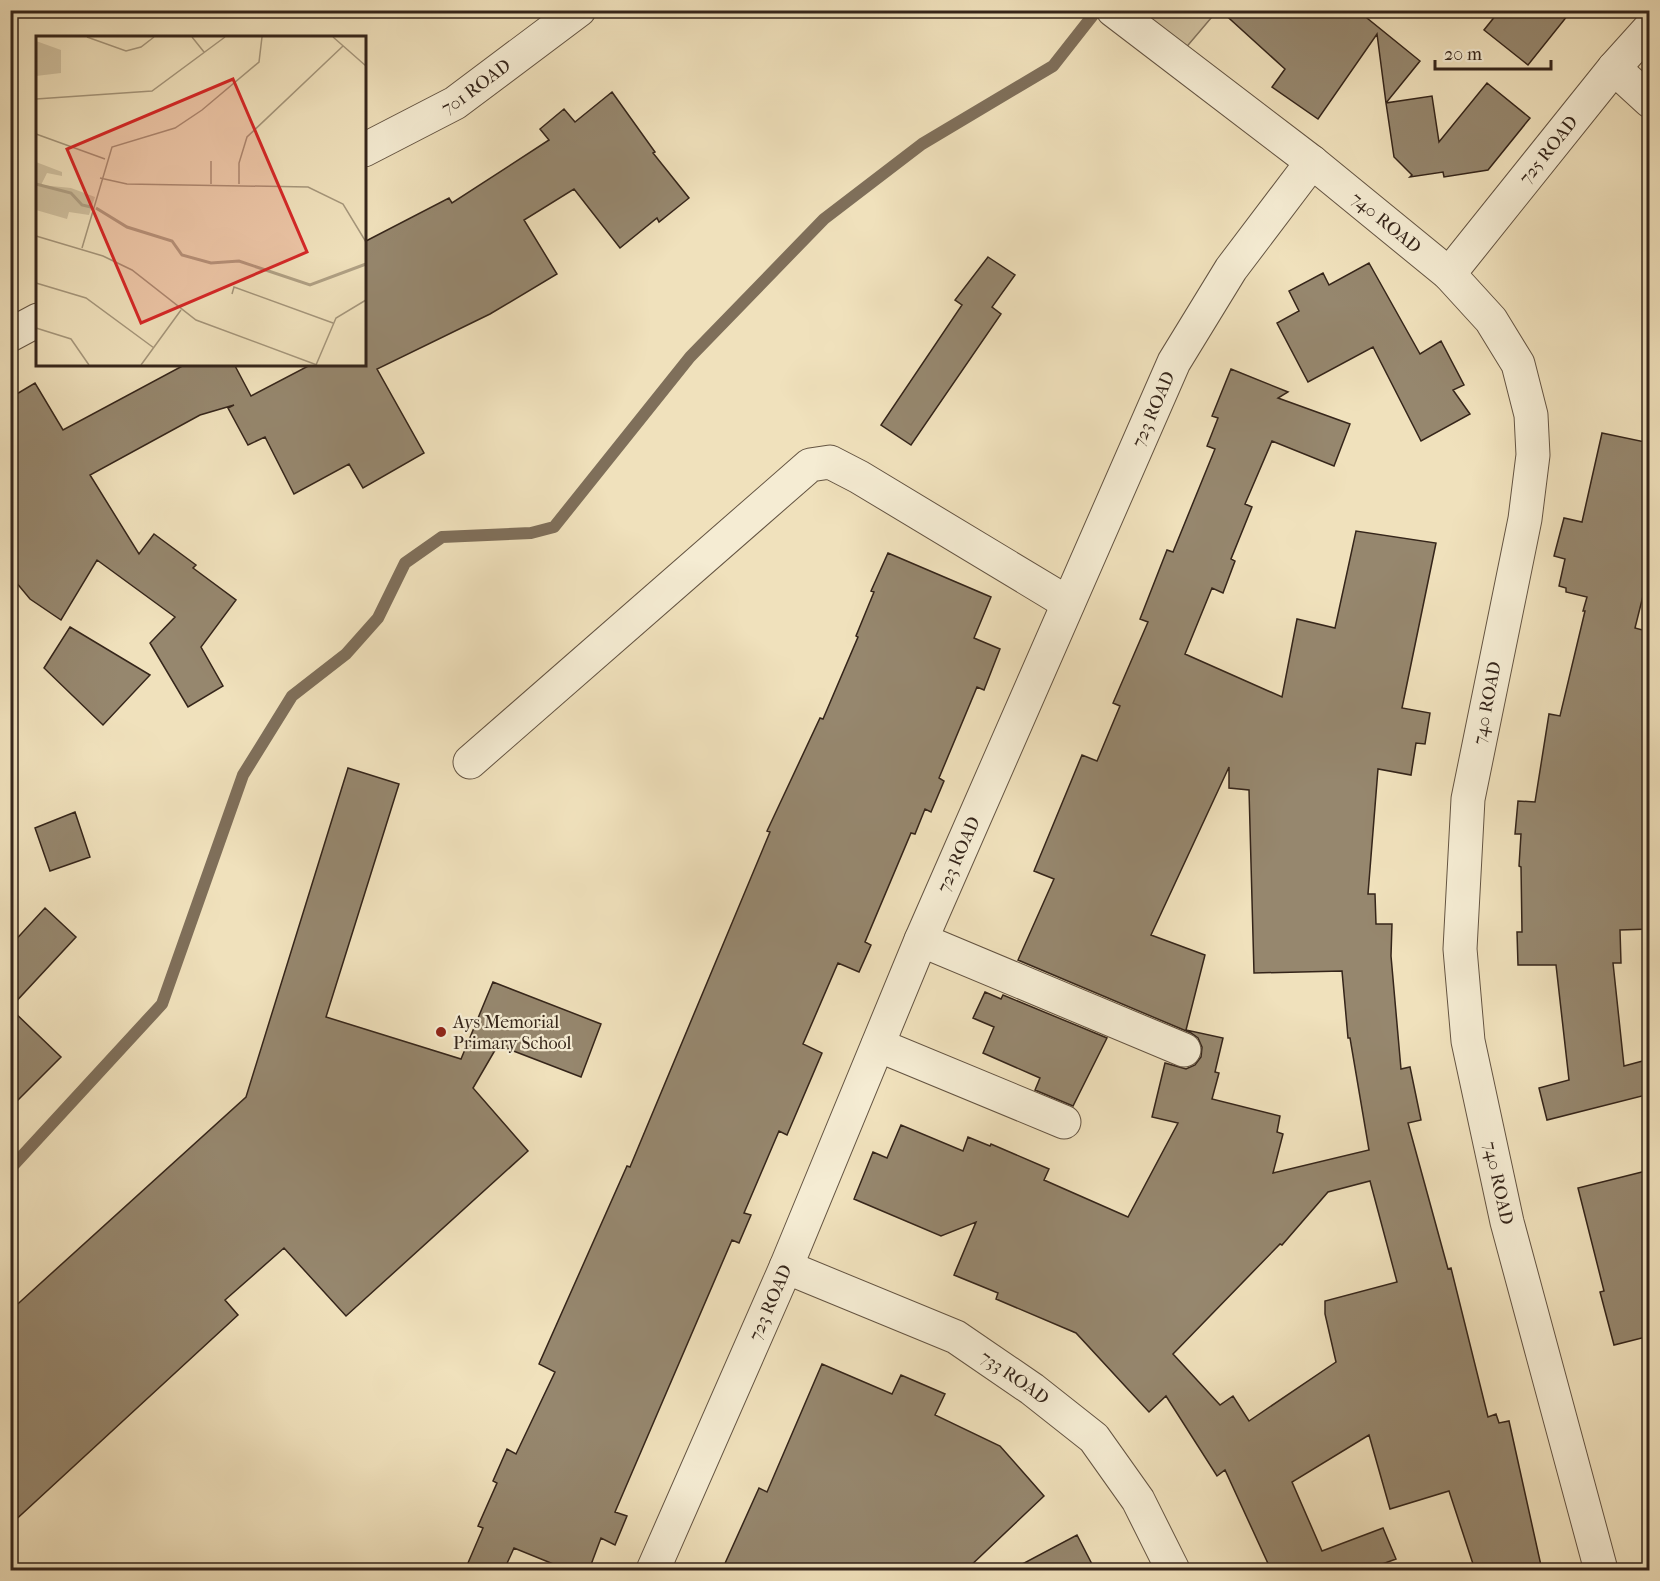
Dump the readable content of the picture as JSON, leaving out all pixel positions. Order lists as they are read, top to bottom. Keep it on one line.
{"streets":{"street":["701 ROAD","725 ROAD","740 ROAD","723 ROAD","733 ROAD"]},"crossings":[["725 ROAD","740 ROAD"],["740 ROAD","723 ROAD"],["723 ROAD","733 ROAD"]],"places":["Ays Memorial Primary School"],"scale_bar":"20 m"}
